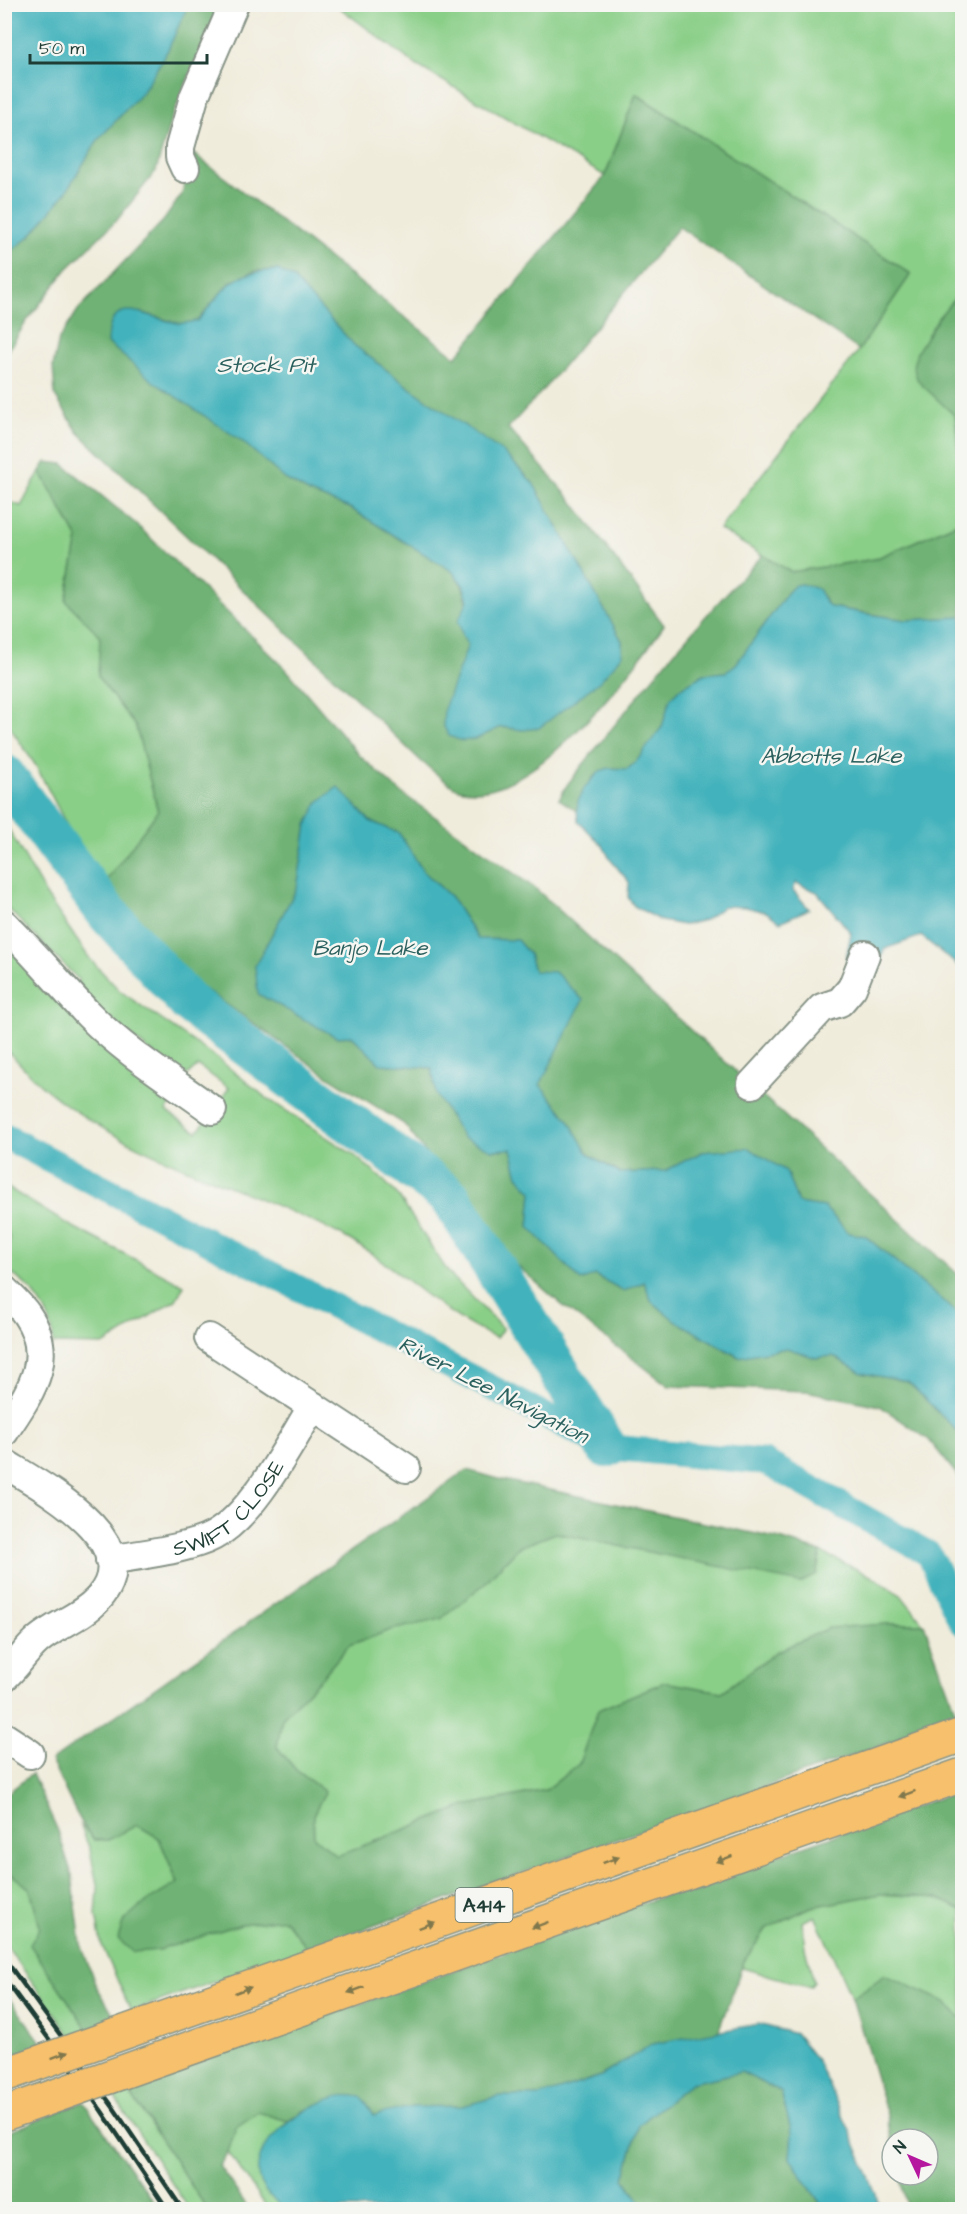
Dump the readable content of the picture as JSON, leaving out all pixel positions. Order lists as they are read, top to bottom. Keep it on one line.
{"streets":{"highway":["A414"],"street":["SWIFT CLOSE"]},"water":["Stock Pit","Abbotts Lake","Banjo Lake","River Lee Navigation"],"scale_bar":"50 m","north":"top left"}
